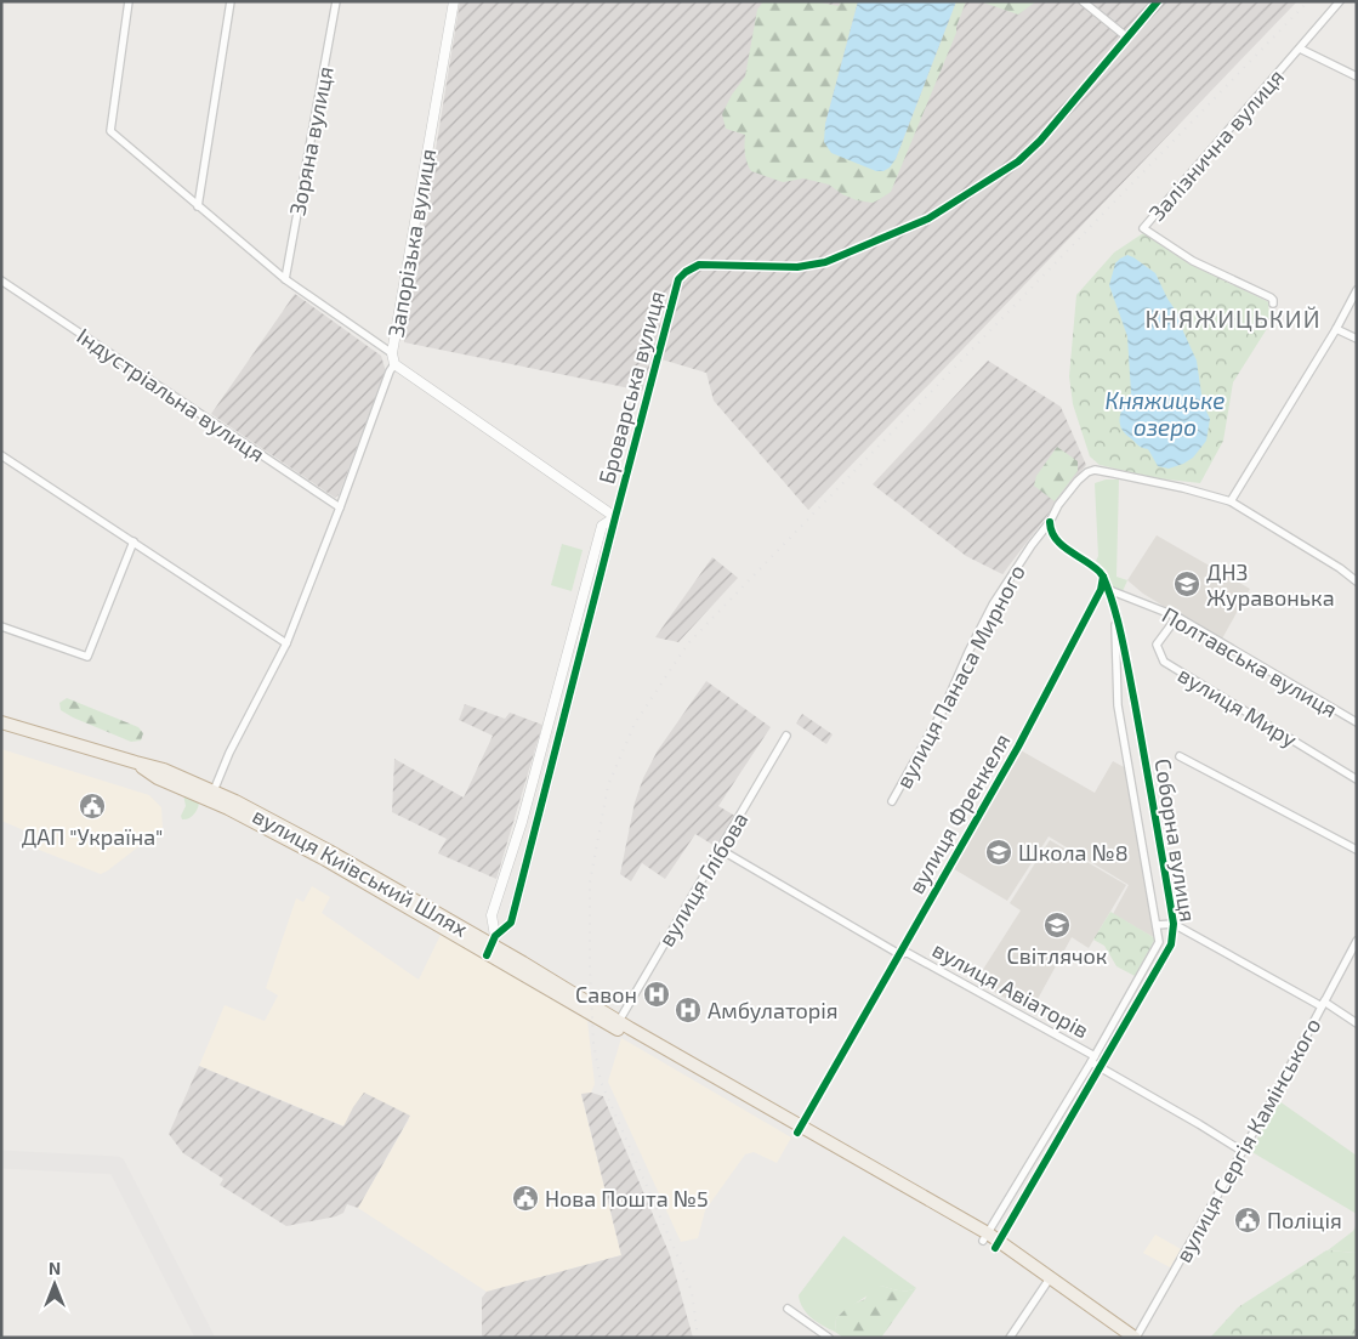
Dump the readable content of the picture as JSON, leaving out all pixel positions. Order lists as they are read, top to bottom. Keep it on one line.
{"streets":{"highway":["вулиця Київський Шлях"],"street":["Зоряна вулиця","Залізнична вулиця","Запорізька вулиця","Броварська вулиця","Індустріальна вулиця","Полтавська вулиця","вулиця Панаса Мирного","вулиця Миру","вулиця Френкеля","Соборна вулиця","вулиця Глібова","вулиця Авіаторів","вулиця Сергія Камінського"]},"crossings":[["Запорізька вулиця","Броварська вулиця"],["Броварська вулиця","вулиця Київський Шлях"],["Полтавська вулиця","вулиця Миру"],["Полтавська вулиця","Соборна вулиця"],["вулиця Френкеля","Соборна вулиця"],["вулиця Френкеля","вулиця Київський Шлях"],["вулиця Френкеля","вулиця Авіаторів"],["Соборна вулиця","вулиця Київський Шлях"],["Соборна вулиця","вулиця Авіаторів"],["вулиця Київський Шлях","вулиця Глібова"],["вулиця Київський Шлях","вулиця Сергія Камінського"],["вулиця Глібова","вулиця Авіаторів"],["вулиця Авіаторів","вулиця Сергія Камінського"]],"districts":["КНЯЖИЦЬКИЙ"],"water":["Княжицьке озеро"],"places":{"school or university":["ДНЗ Журавонька","Школа №8","Світлячок"],"public building":["ДАП \"Україна\"","Нова Пошта №5","Поліція"],"hospital":["Савон","Амбулаторія"]},"north":"top"}
